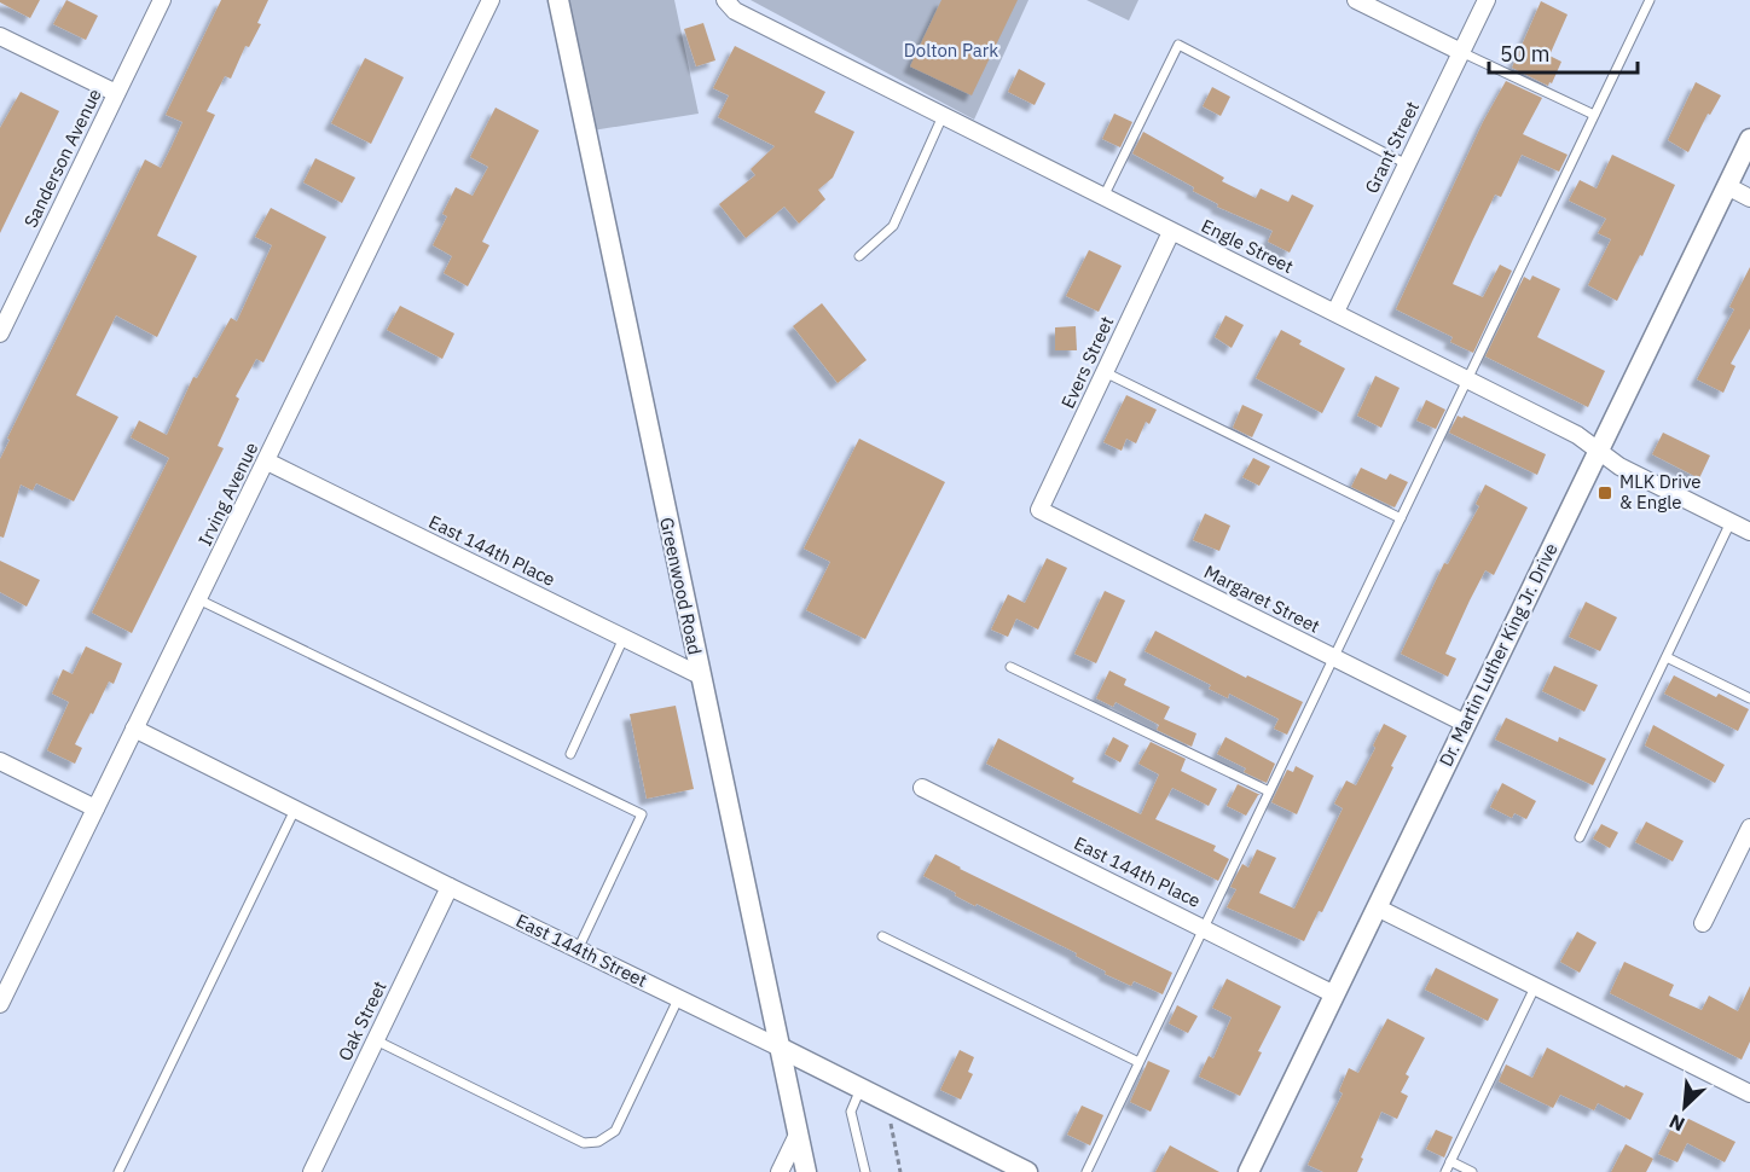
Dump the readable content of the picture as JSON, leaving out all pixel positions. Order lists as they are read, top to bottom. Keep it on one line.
{"streets":{"street":["Grant Street","Sanderson Avenue","Engle Street","Evers Street","Irving Avenue","East 144th Place","Greenwood Road","Margaret Street","Dr. Martin Luther King Jr. Drive","East 144th Street","Oak Street"]},"crossings":[["Grant Street","Engle Street"],["Engle Street","Evers Street"],["Engle Street","Dr. Martin Luther King Jr. Drive"],["Evers Street","Margaret Street"],["Irving Avenue","East 144th Place"],["Irving Avenue","East 144th Street"],["East 144th Place","Greenwood Road"],["East 144th Place","Dr. Martin Luther King Jr. Drive"],["Greenwood Road","East 144th Street"],["Margaret Street","Dr. Martin Luther King Jr. Drive"],["East 144th Street","Oak Street"]],"parks":["Dolton Park"],"places":{"transit":["MLK Drive & Engle"]},"scale_bar":"50 m","north":"bottom left"}
